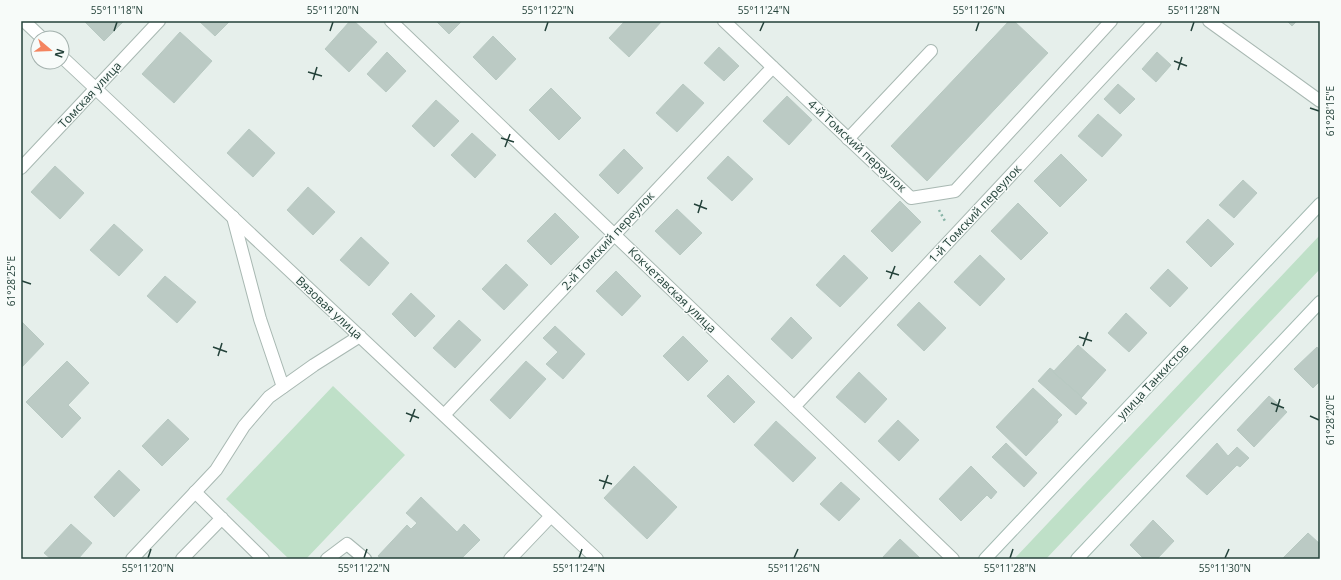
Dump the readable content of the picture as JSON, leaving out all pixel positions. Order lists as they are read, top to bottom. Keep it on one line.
{"streets":{"street":["Томская улица","4-й Томский переулок","1-й Томский переулок","2-й Томский переулок","Кокчетавская улица","Вязовая улица","улица Танкистов"]},"crossings":[["Томская улица","Вязовая улица"],["4-й Томский переулок","2-й Томский переулок"],["1-й Томский переулок","Кокчетавская улица"],["2-й Томский переулок","Кокчетавская улица"],["2-й Томский переулок","Вязовая улица"]],"north":"right","coordinates":["55°11'18\"N","55°11'20\"N","55°11'22\"N","55°11'24\"N","55°11'26\"N","55°11'28\"N","61°28'15\"E","61°28'25\"E","61°28'20\"E","55°11'30\"N"]}
